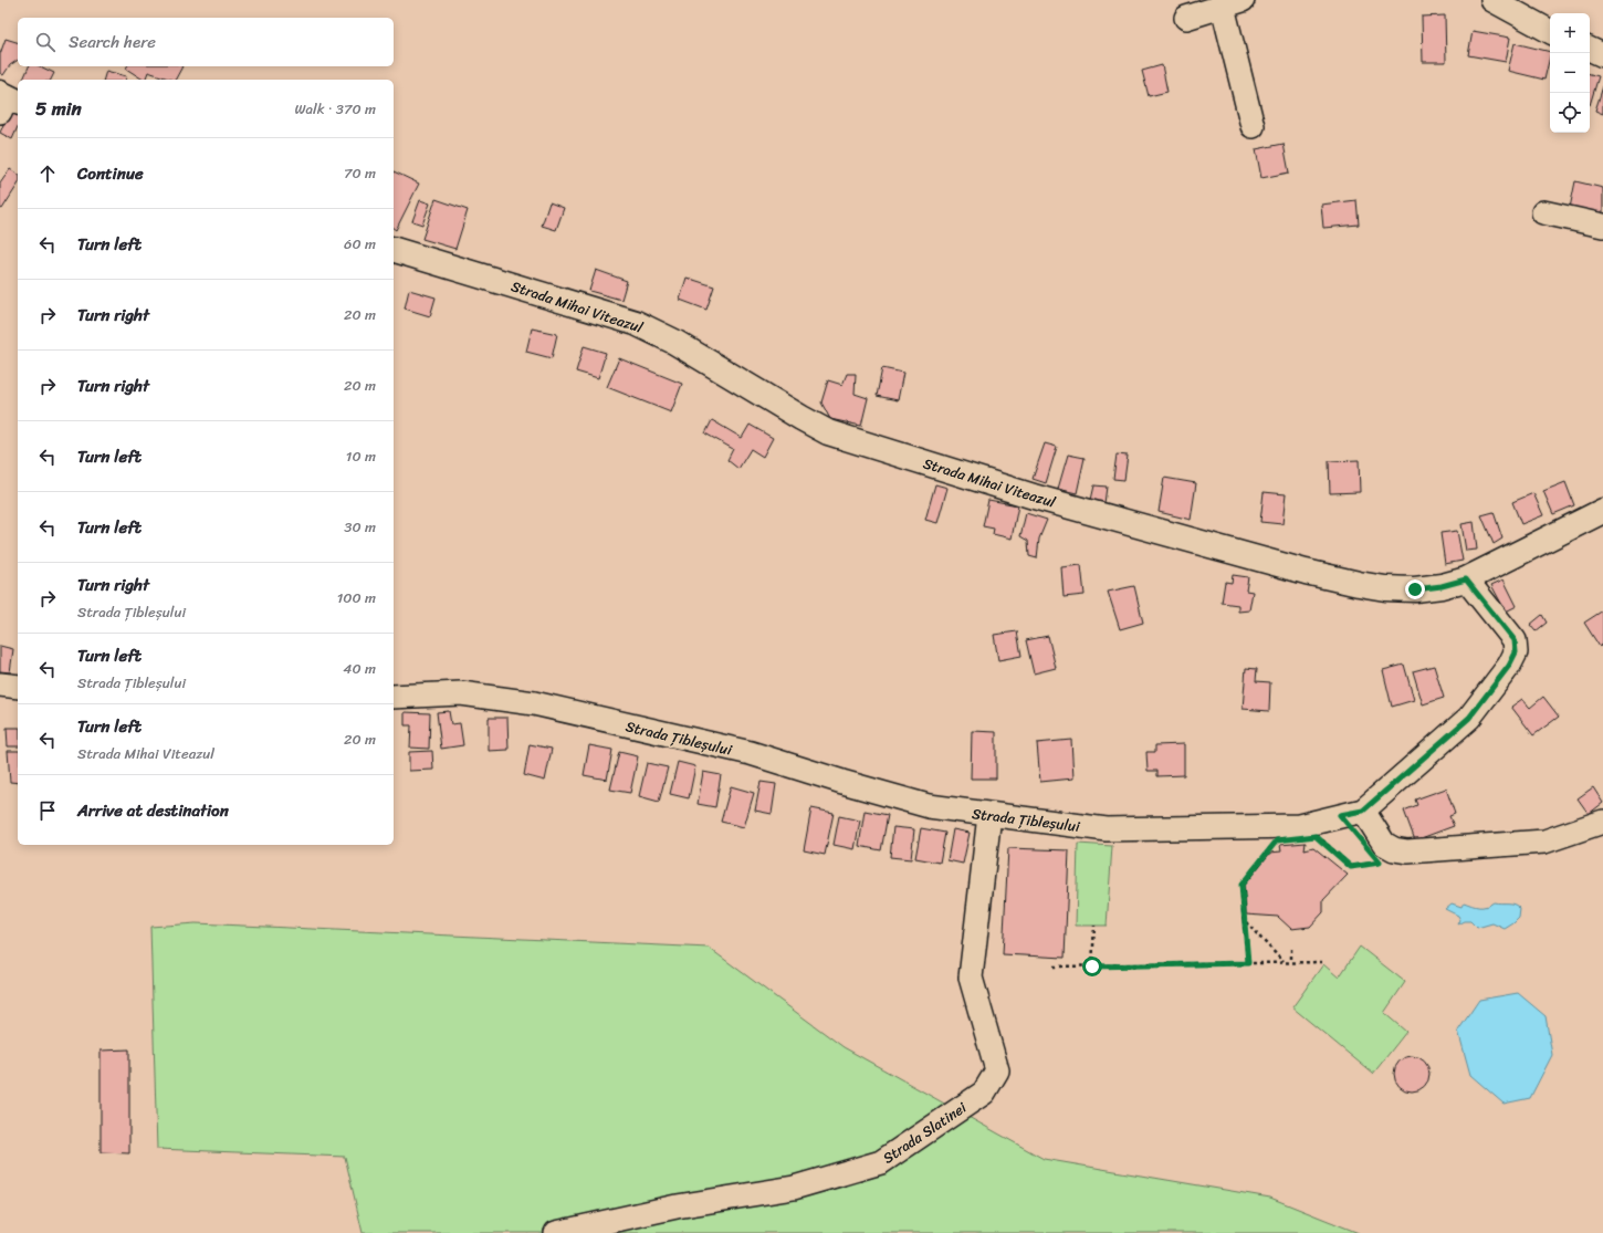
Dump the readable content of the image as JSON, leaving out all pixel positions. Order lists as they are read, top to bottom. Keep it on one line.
{"streets":{"main road":["Strada Mihai Viteazul"],"street":["Strada Țibleșului","Strada Slatinei"]},"crossings":[["Strada Mihai Viteazul","Strada Țibleșului"],["Strada Țibleșului","Strada Slatinei"]],"page":{"map_buttons":["+","−"],"search":"Search here","heading":["5 min","Walk · 370 m"],"list":[["Continue","70 m"],["Turn left","60 m"],["Turn right","20 m"],["Turn right","20 m"],["Turn left","10 m"],["Turn left","30 m"],["Turn right","Strada Țibleșului","100 m"],["Turn left","Strada Țibleșului","40 m"],["Turn left","Strada Mihai Viteazul","20 m"],"Arrive at destination"]}}
